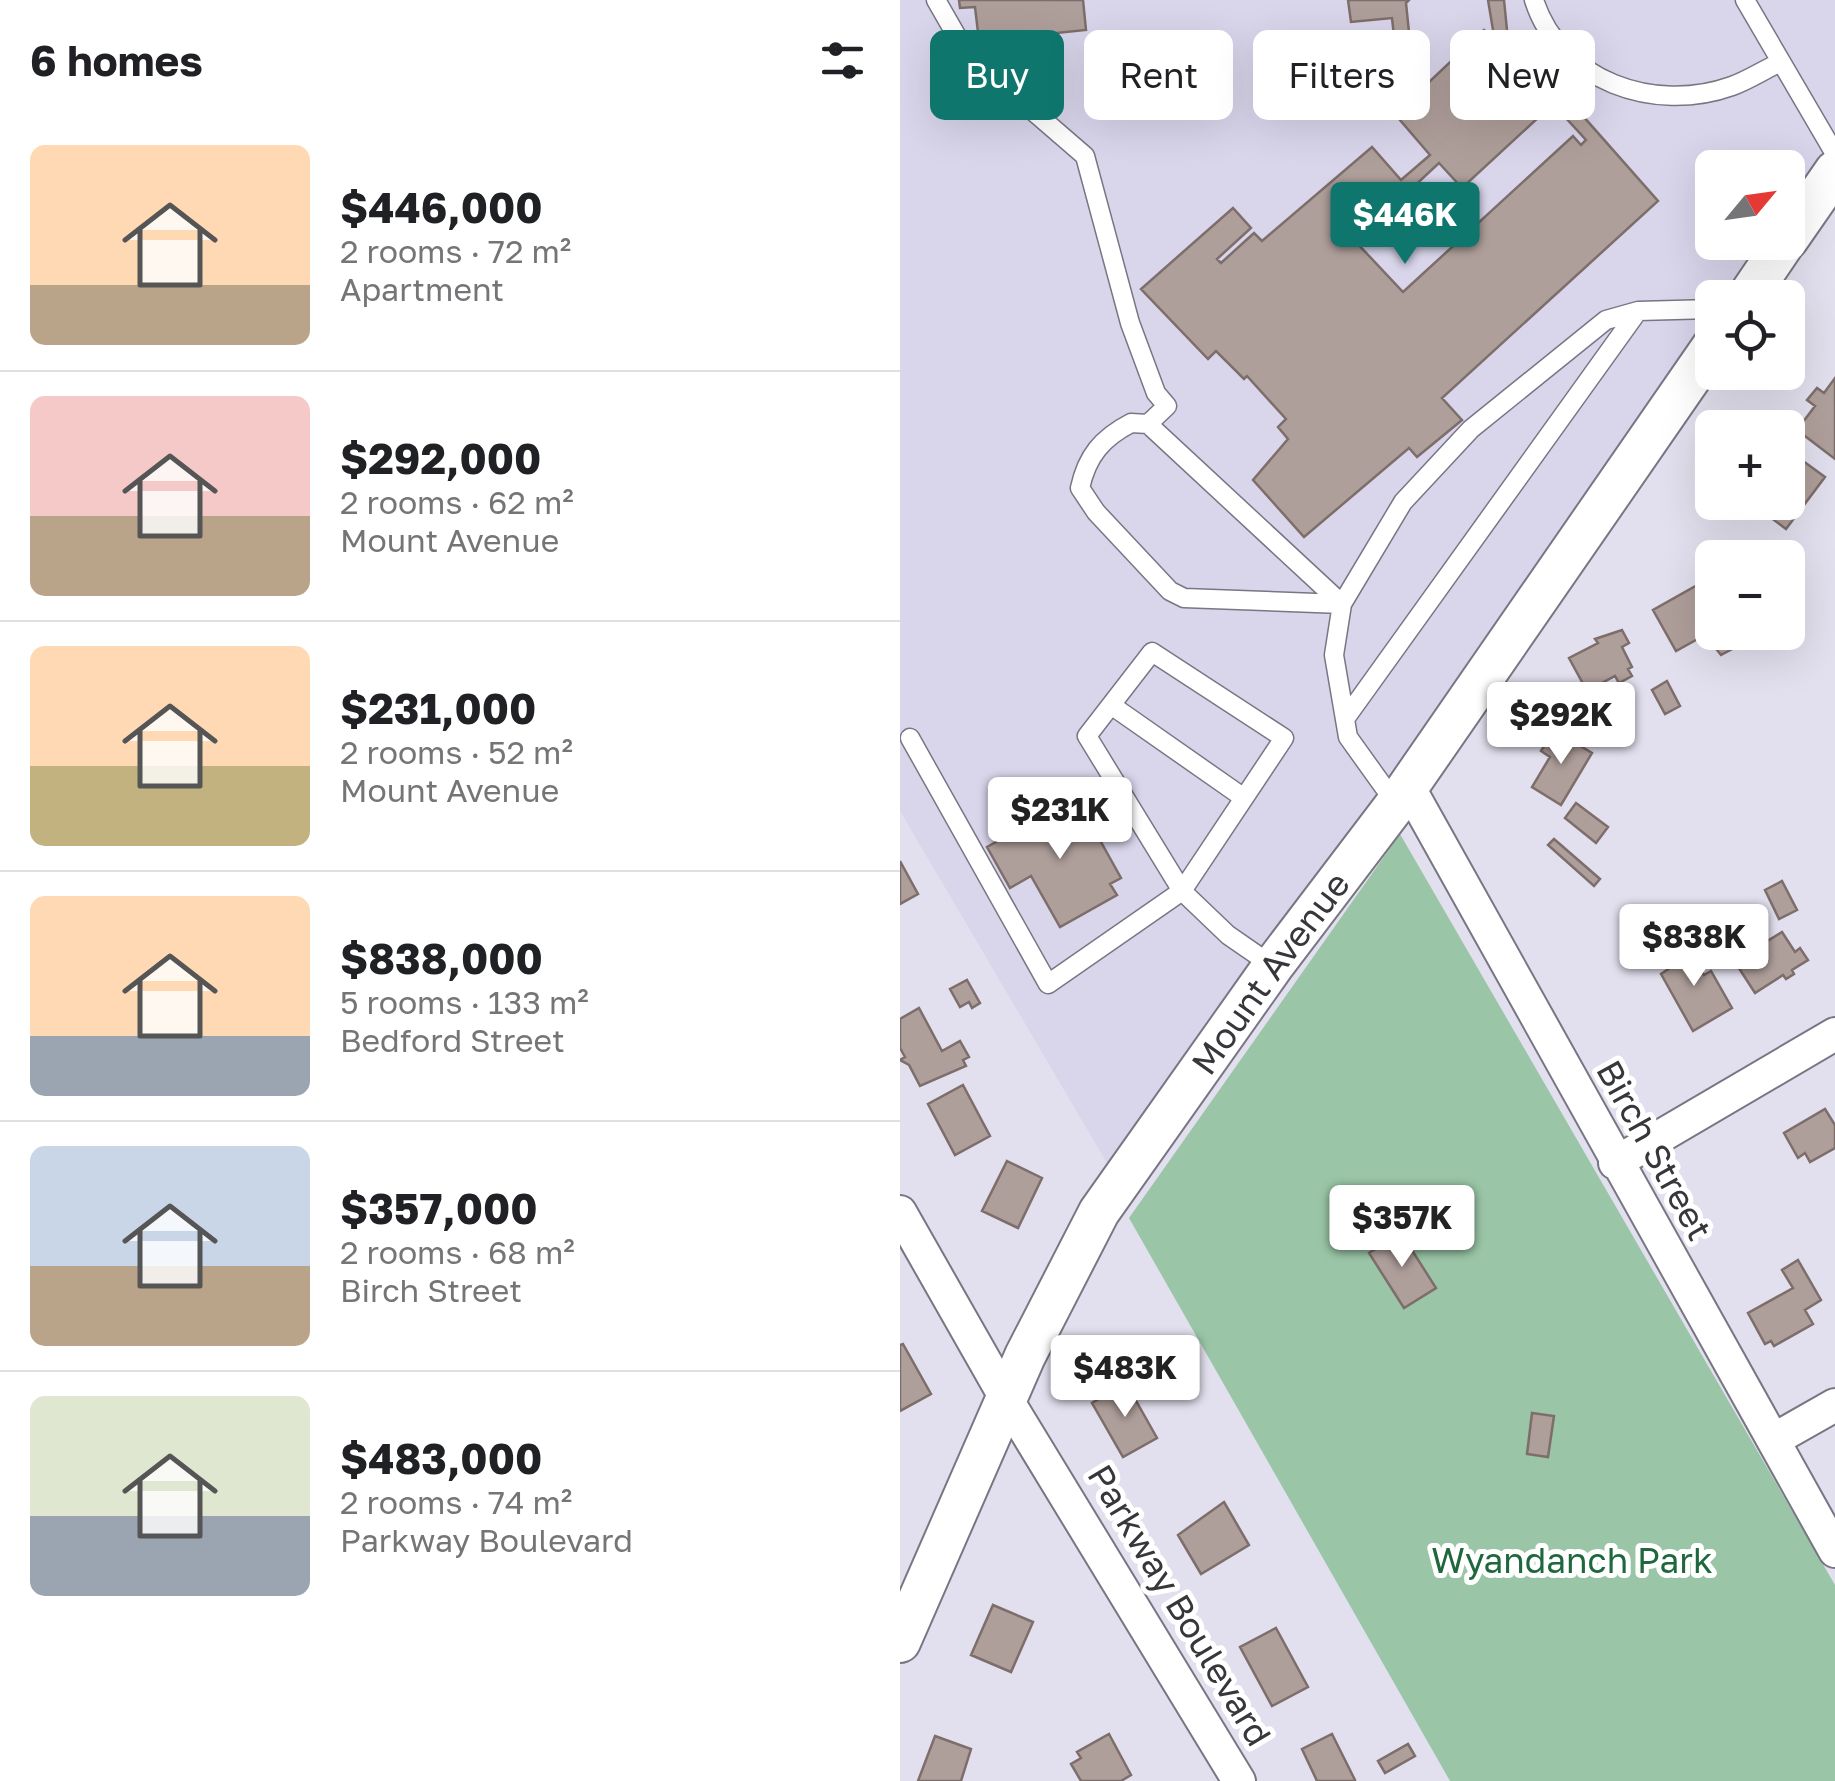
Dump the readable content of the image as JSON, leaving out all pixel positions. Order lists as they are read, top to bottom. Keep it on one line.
{"streets":{"street":["Mount Avenue","Birch Street","Parkway Boulevard"]},"crossings":[["Mount Avenue","Birch Street"],["Mount Avenue","Parkway Boulevard"]],"parks":["Wyandanch Park"],"north":"top right","page":{"heading":"6 homes","chip":["Buy","Rent","Filters","New"],"list":[{"name":"$446,000","note":"2 rooms · 72 m² · Apartment"},{"name":"$292,000","note":"2 rooms · 62 m² · Mount Avenue"},{"name":"$231,000","note":"2 rooms · 52 m² · Mount Avenue"},{"name":"$838,000","note":"5 rooms · 133 m² · Bedford Street"},{"name":"$357,000","note":"2 rooms · 68 m² · Birch Street"},{"name":"$483,000","note":"2 rooms · 74 m² · Parkway Boulevard"}],"map_buttons":["+","−"],"price":["$446K","$292K","$231K","$838K","$357K","$483K"]}}
